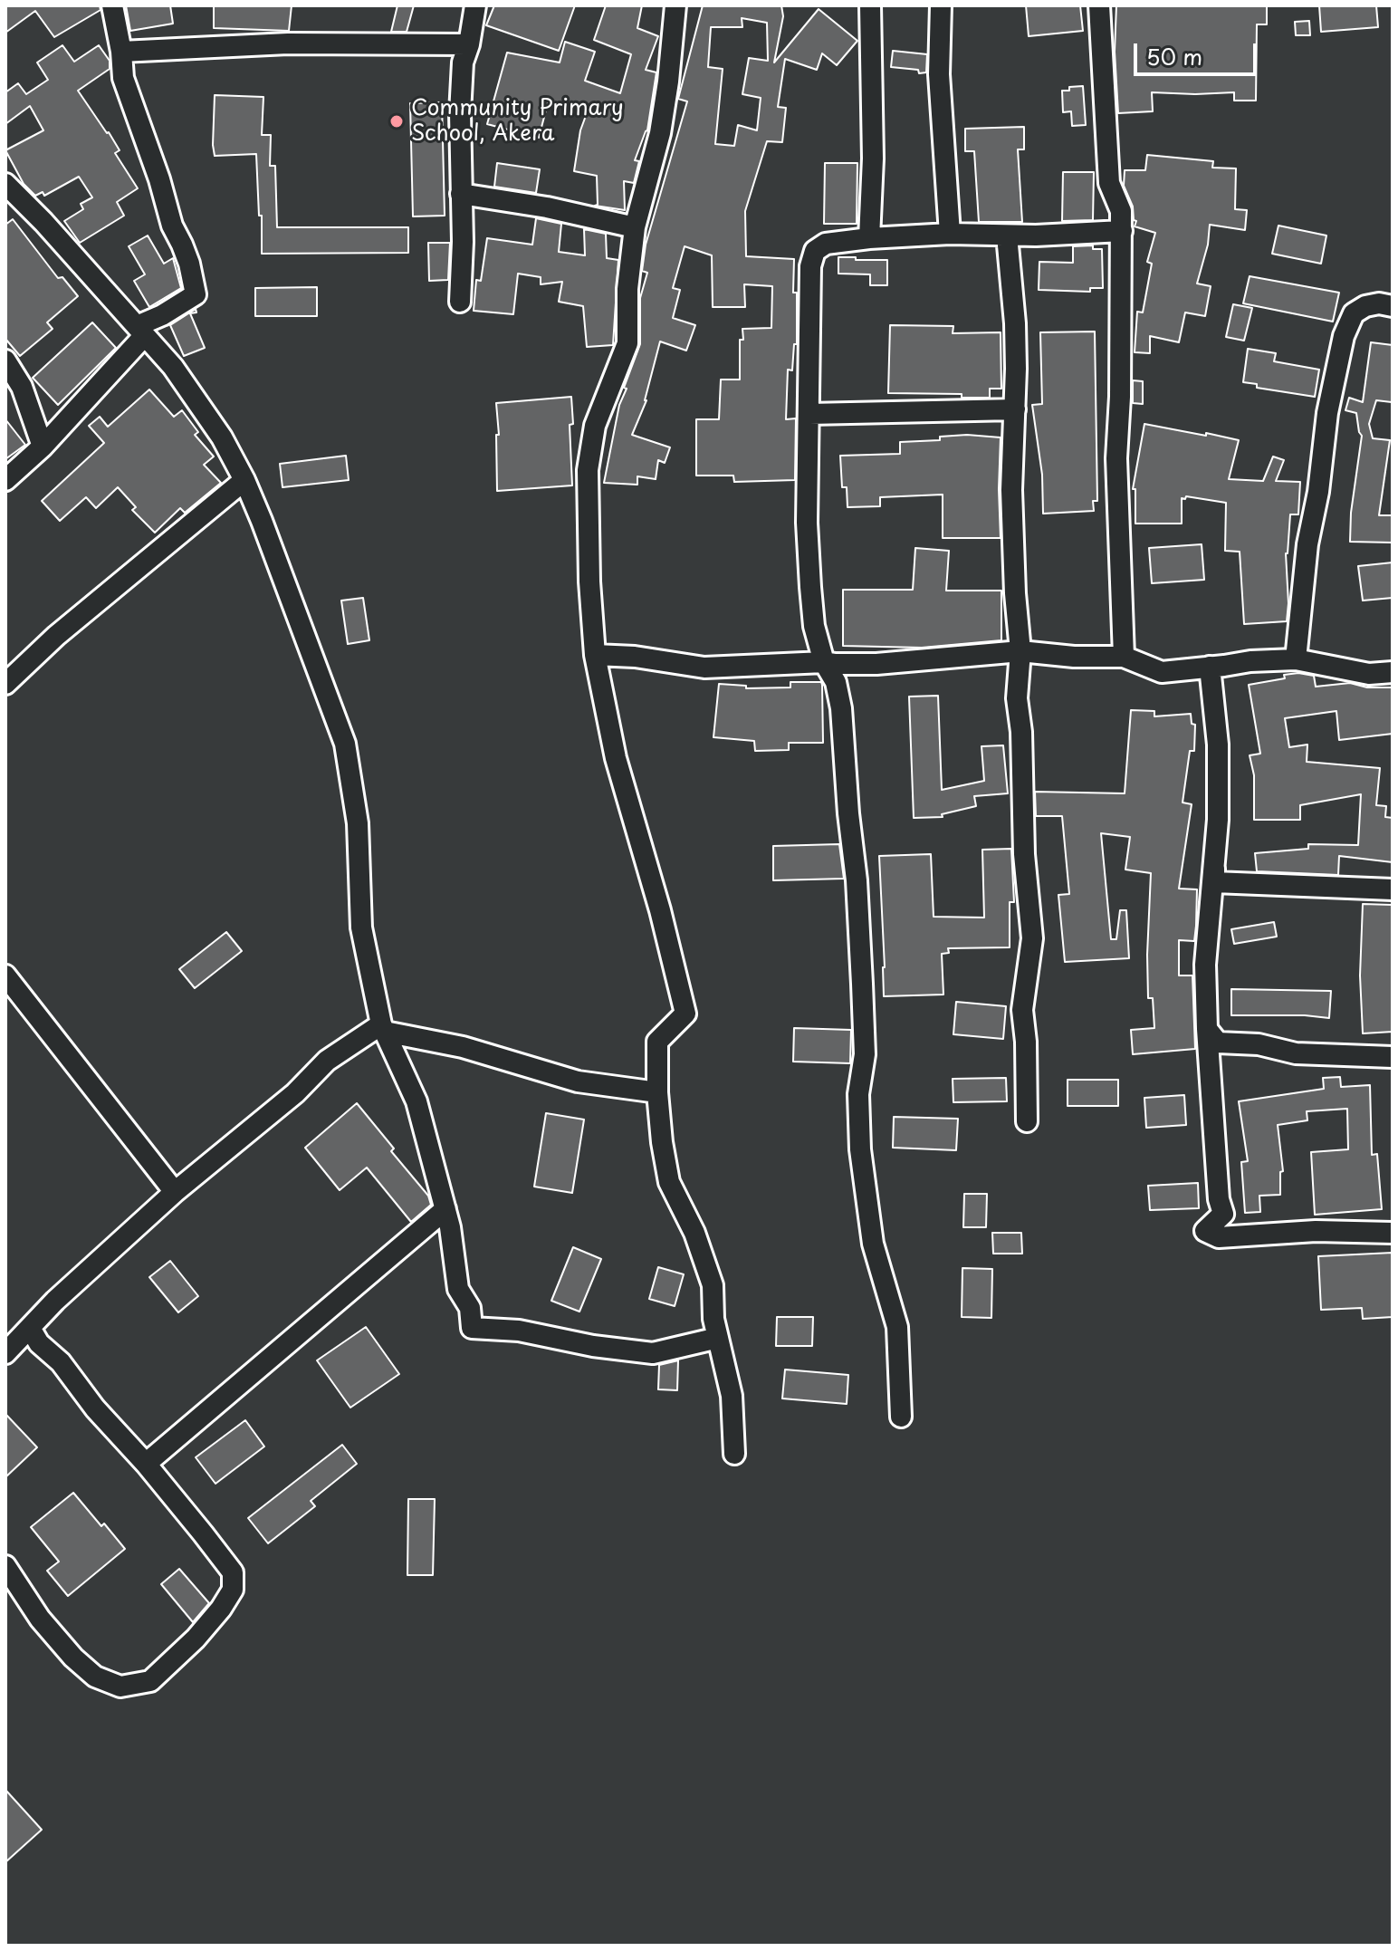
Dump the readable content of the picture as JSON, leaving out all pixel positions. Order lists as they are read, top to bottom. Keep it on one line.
{"places":["Community Primary School, Akera"],"scale_bar":"50 m"}
